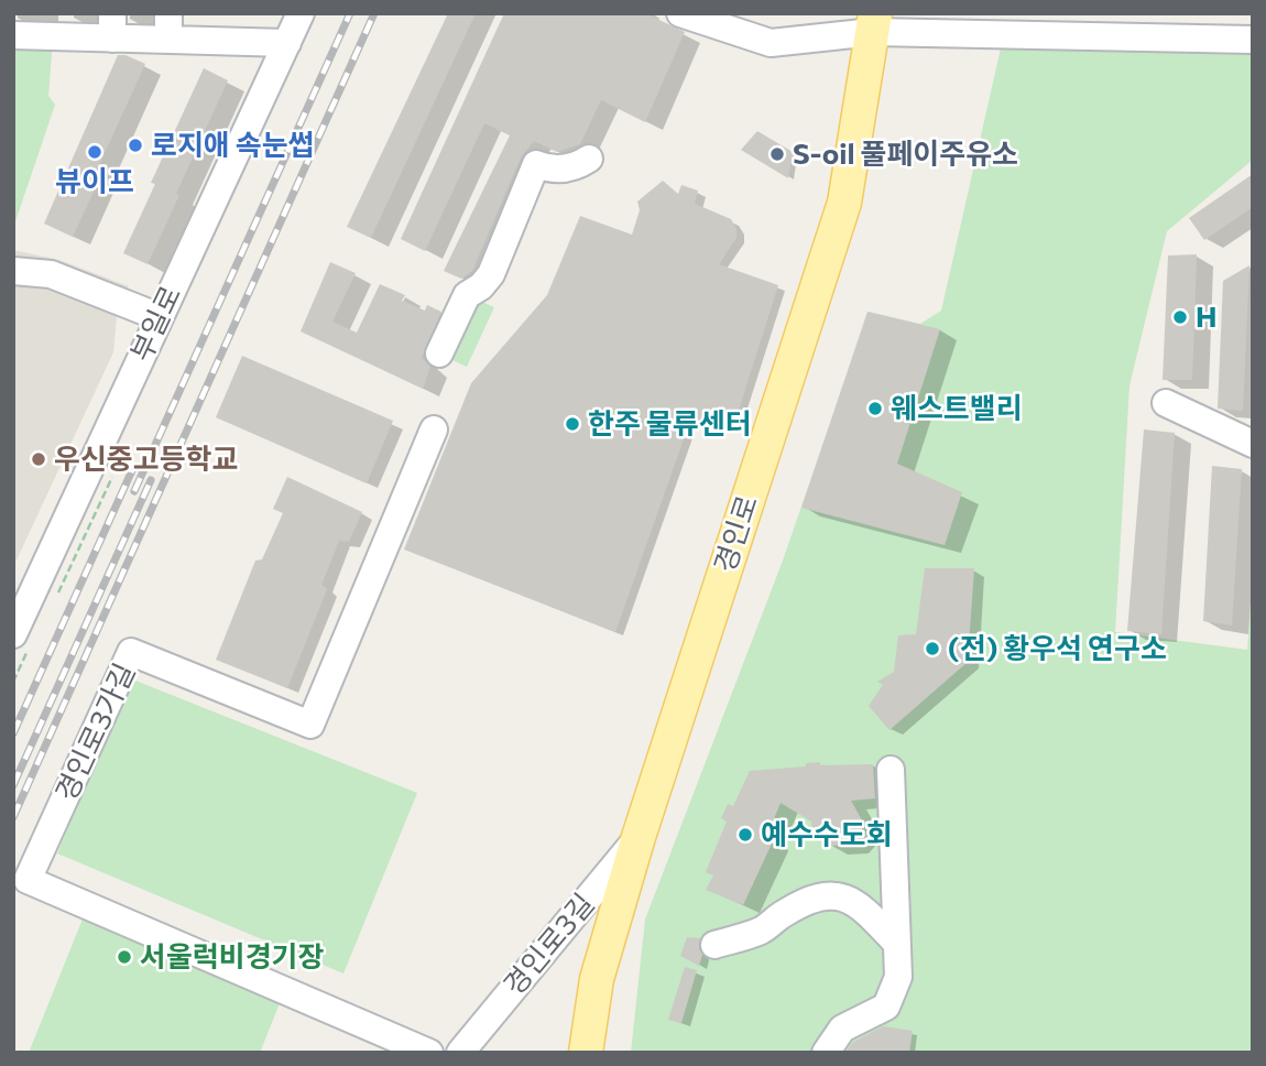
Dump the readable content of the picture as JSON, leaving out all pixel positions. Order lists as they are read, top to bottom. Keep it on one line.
{"streets":{"main road":["경인로"],"street":["부일로","경인로3가길","경인로3길"]},"crossings":[["경인로","경인로3길"]],"places":["로지애 속눈썹","뷰이프","S-oil 풀페이주유소","H","웨스트밸리","한주 물류센터","우신중고등학교","(전) 황우석 연구소","예수수도회","서울럭비경기장"]}
